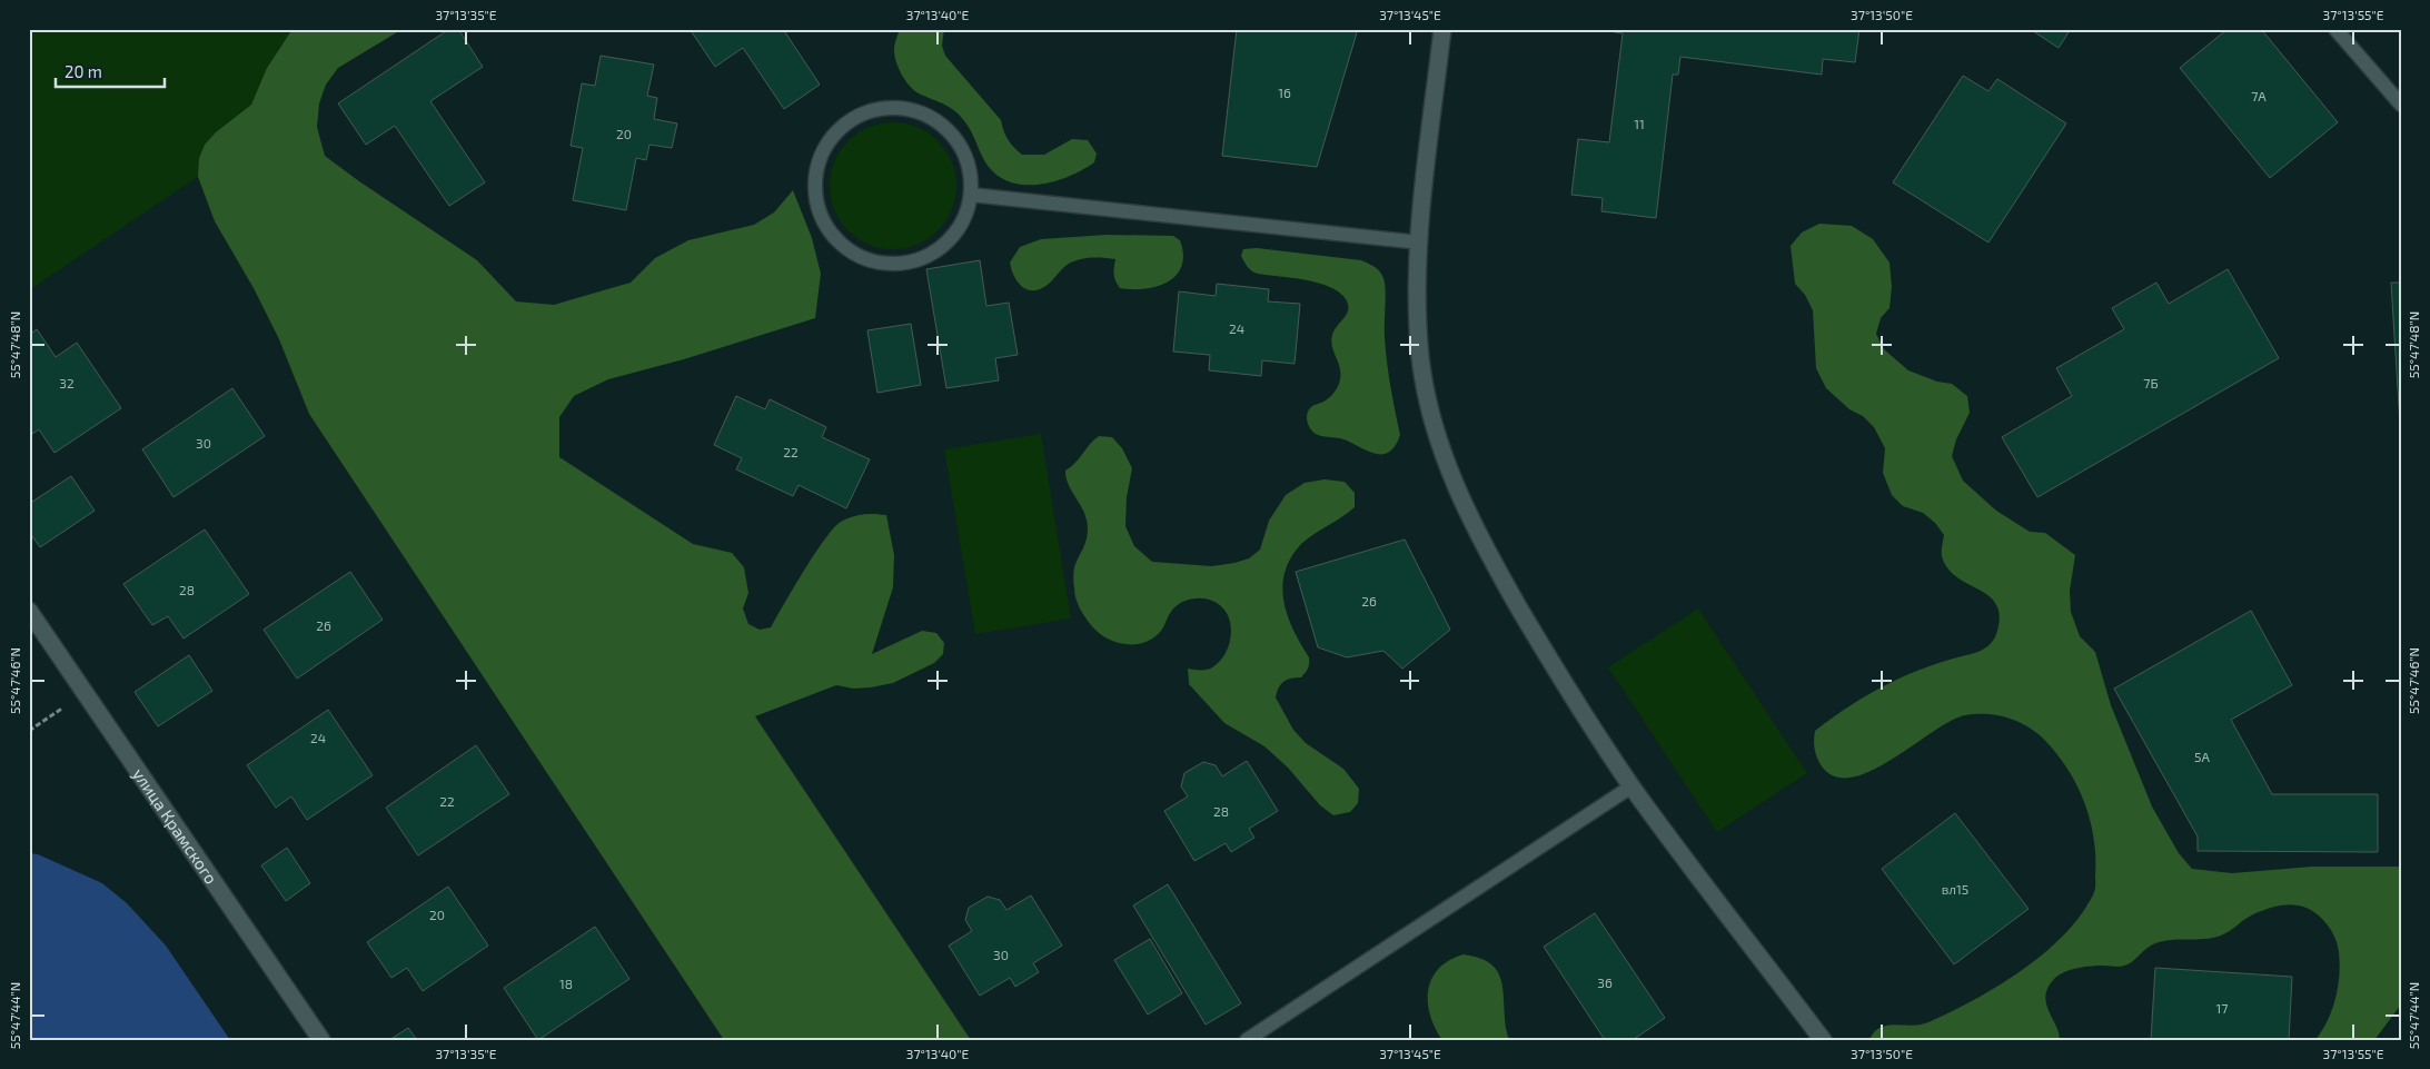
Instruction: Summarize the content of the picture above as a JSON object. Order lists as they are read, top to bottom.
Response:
{
  "streets": {
    "street": ["улица Крамского"]
  },
  "house_numbers": [
    "16",
    "7А",
    "11",
    "20",
    "24",
    "32",
    "7Б",
    "30",
    "22",
    "28",
    "26",
    "26",
    "24",
    "5А",
    "22",
    "28",
    "вл15",
    "20",
    "30",
    "36",
    "18",
    "17"
  ],
  "scale_bar": "20 m",
  "coordinates": [
    "37°13'35\"E",
    "37°13'40\"E",
    "37°13'45\"E",
    "37°13'50\"E",
    "37°13'55\"E",
    "55°47'48\"N",
    "55°47'46\"N",
    "55°47'44\"N"
  ]
}
